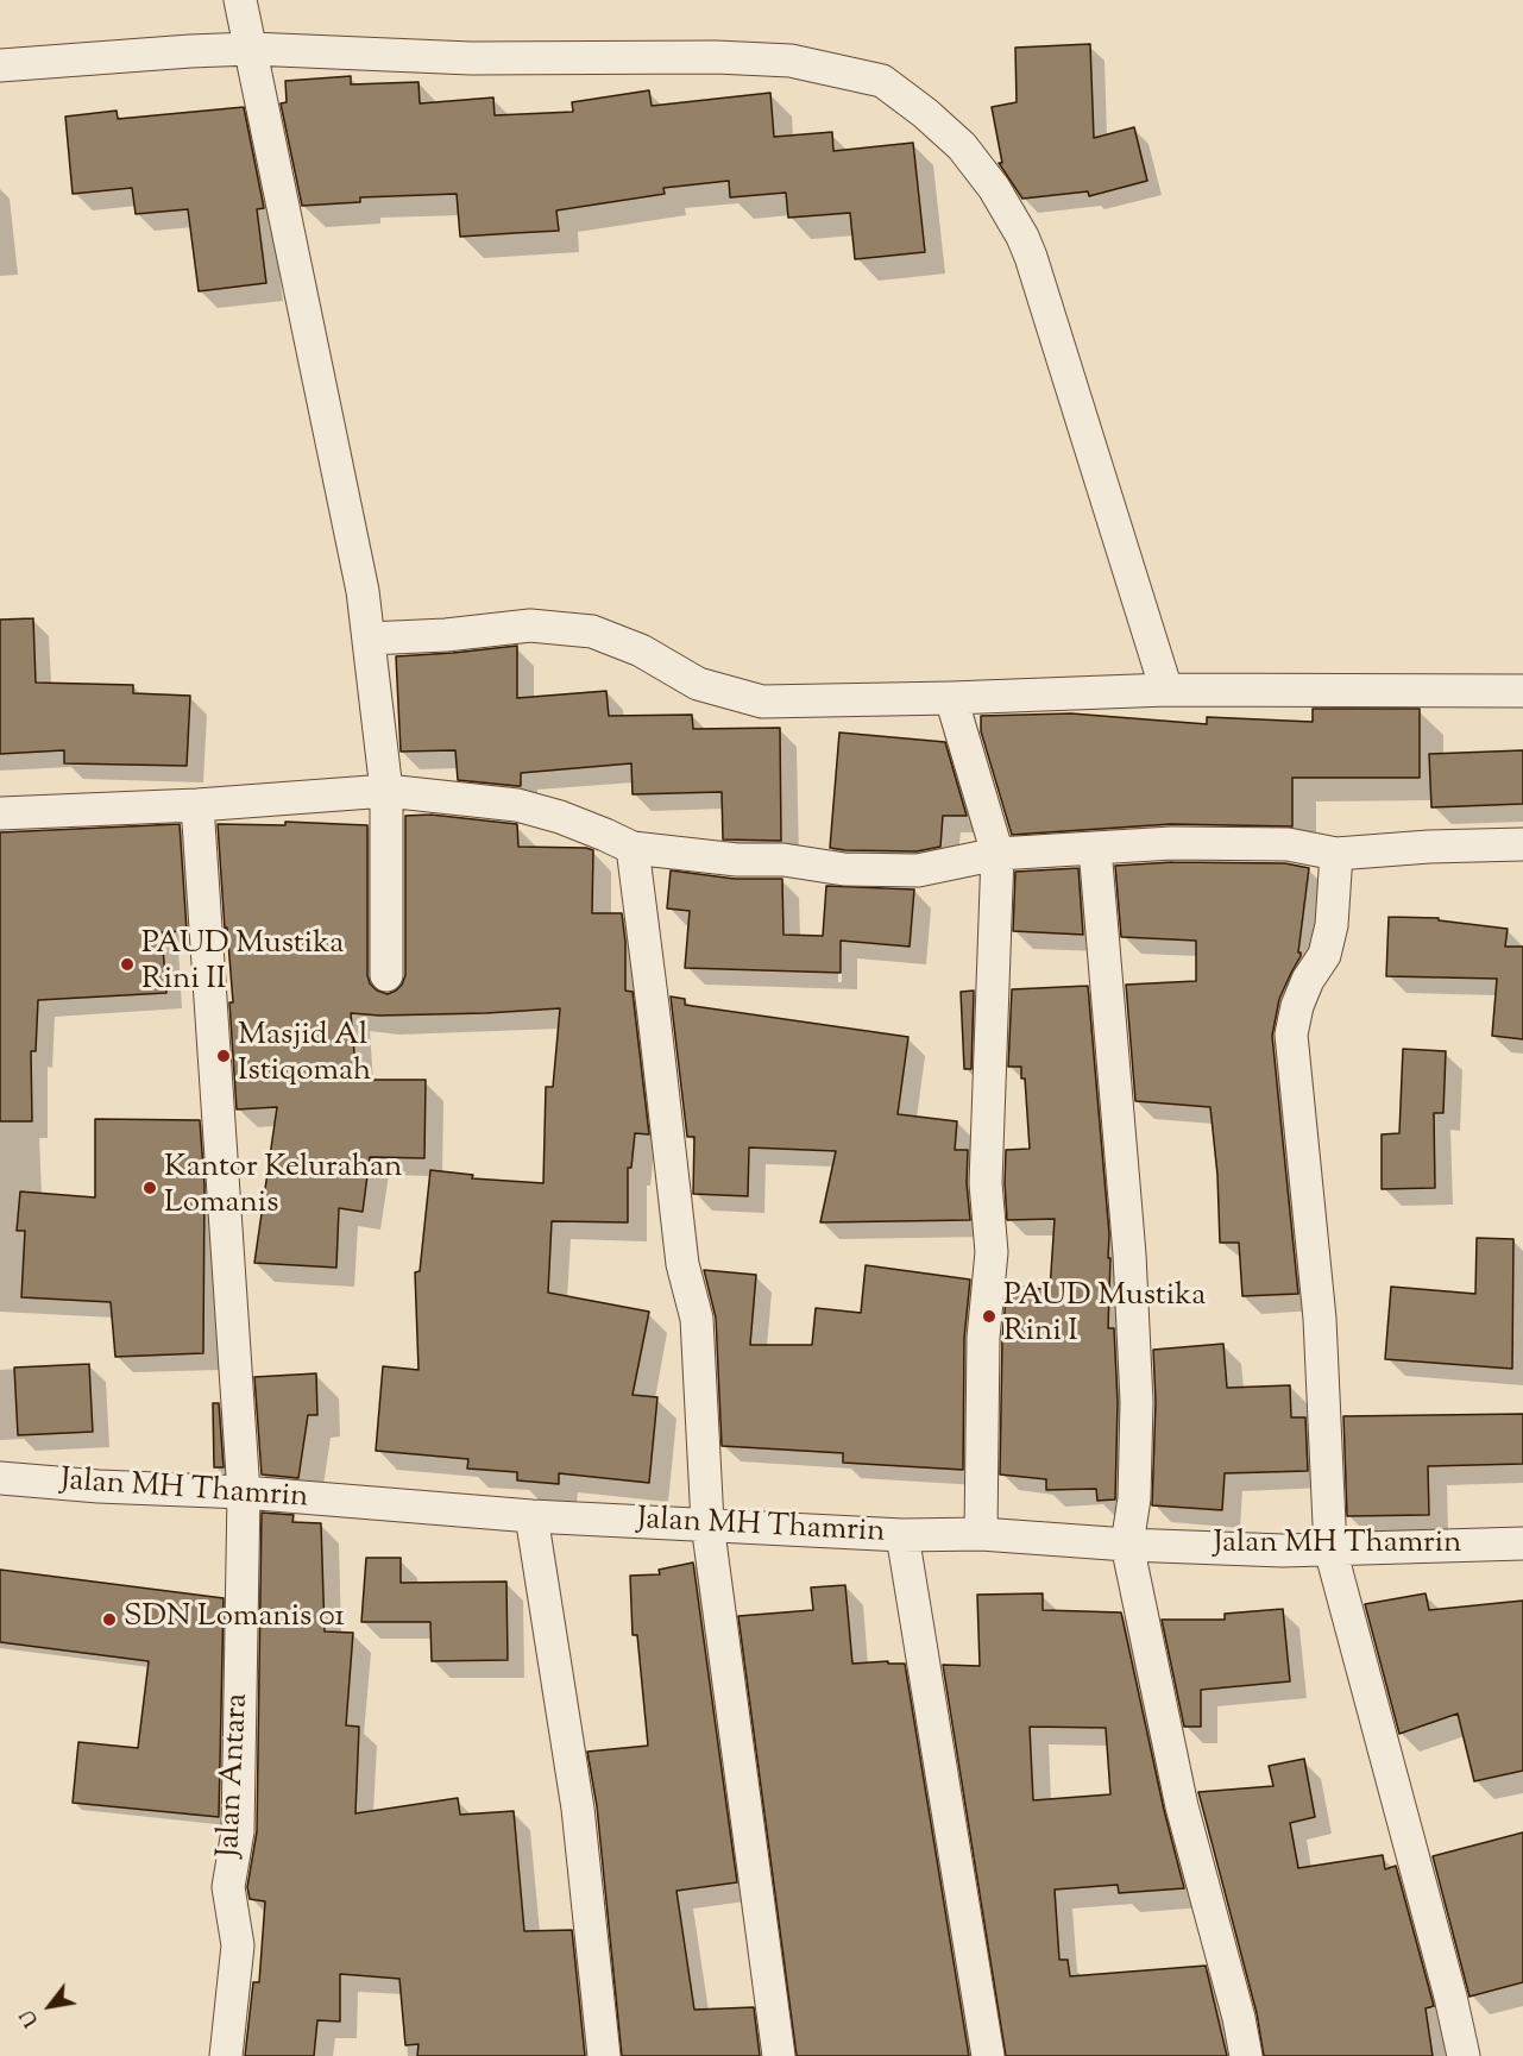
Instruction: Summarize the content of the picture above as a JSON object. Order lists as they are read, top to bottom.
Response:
{
  "streets": {
    "street": ["Jalan MH Thamrin", "Jalan Antara"]
  },
  "crossings": [
    ["Jalan MH Thamrin", "Jalan Antara"]
  ],
  "places": [
    "PAUD Mustika Rini II",
    "Masjid Al Istiqomah",
    "Kantor Kelurahan Lomanis",
    "PAUD Mustika Rini I",
    "SDN Lomanis 01"
  ],
  "north": "bottom left"
}
